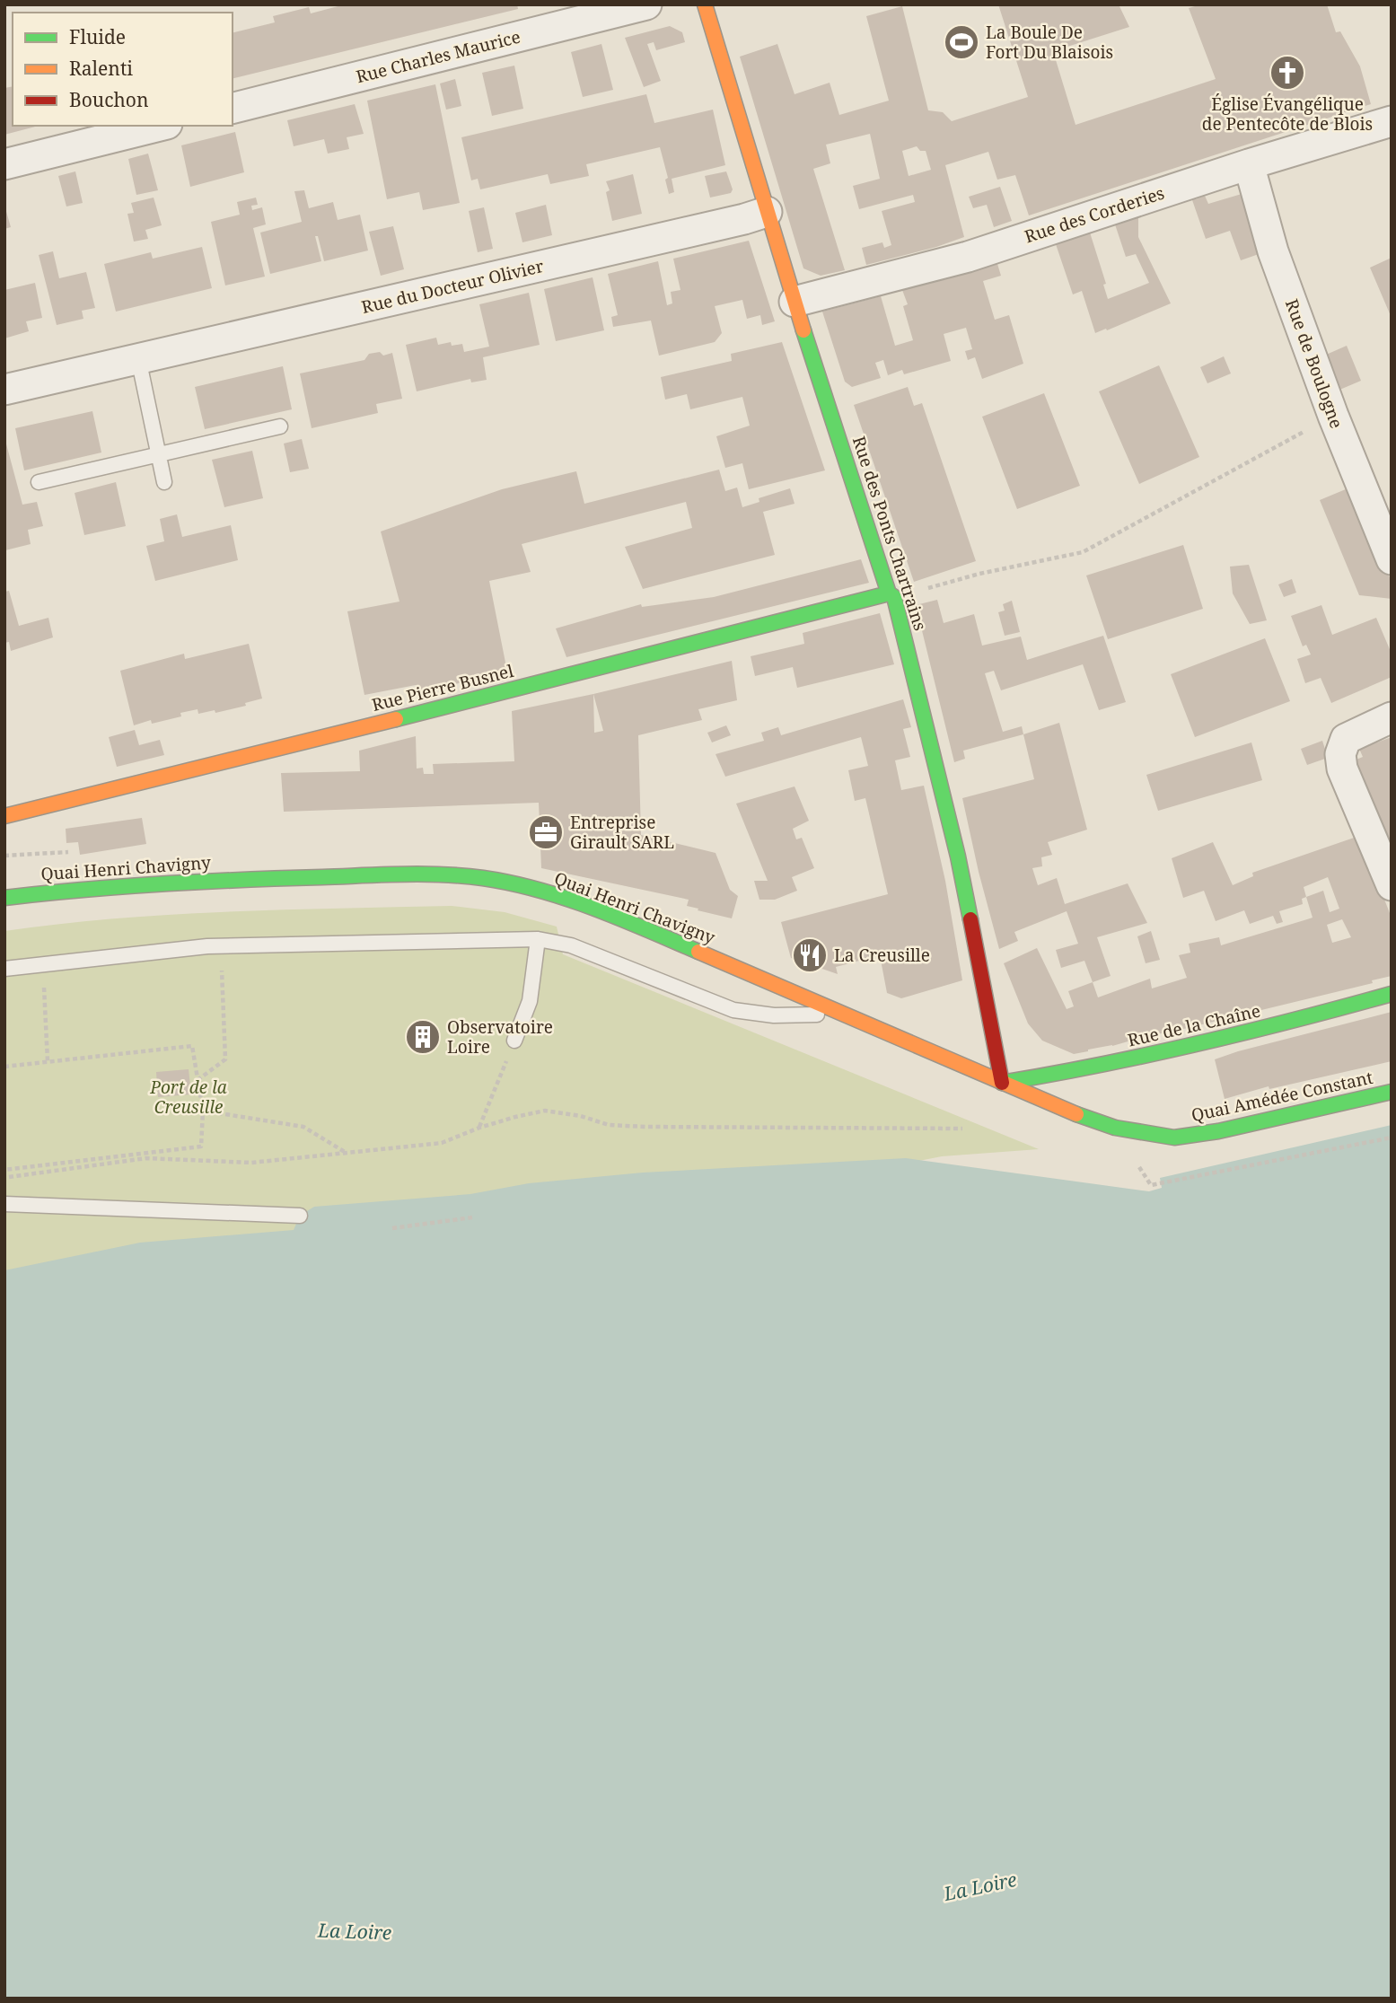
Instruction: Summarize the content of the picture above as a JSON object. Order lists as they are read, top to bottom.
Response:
{
  "streets": {
    "street": [
      "Rue Charles Maurice",
      "Rue des Corderies",
      "Rue du Docteur Olivier",
      "Rue de Boulogne",
      "Rue des Ponts Chartrains",
      "Rue Pierre Busnel",
      "Quai Henri Chavigny",
      "Rue de la Chaîne",
      "Quai Amédée Constant"
    ]
  },
  "crossings": [
    ["Rue des Corderies", "Rue de Boulogne"],
    ["Rue des Corderies", "Rue des Ponts Chartrains"],
    ["Rue du Docteur Olivier", "Rue des Ponts Chartrains"],
    ["Rue des Ponts Chartrains", "Rue Pierre Busnel"],
    ["Rue des Ponts Chartrains", "Quai Henri Chavigny"],
    ["Rue des Ponts Chartrains", "Rue de la Chaîne"],
    ["Rue des Ponts Chartrains", "Quai Amédée Constant"],
    ["Quai Henri Chavigny", "Rue de la Chaîne"],
    ["Quai Henri Chavigny", "Quai Amédée Constant"],
    ["Rue de la Chaîne", "Quai Amédée Constant"]
  ],
  "water": ["La Loire"],
  "parks": ["Port de la Creusille"],
  "places": {
    "sports": ["La Boule De Fort Du Blaisois"],
    "church": ["Église Évangélique de Pentecôte de Blois"],
    "office": ["Entreprise Girault SARL"],
    "restaurant": ["La Creusille"],
    "building": ["Observatoire Loire"]
  },
  "legend": ["Fluide", "Ralenti", "Bouchon"]
}
